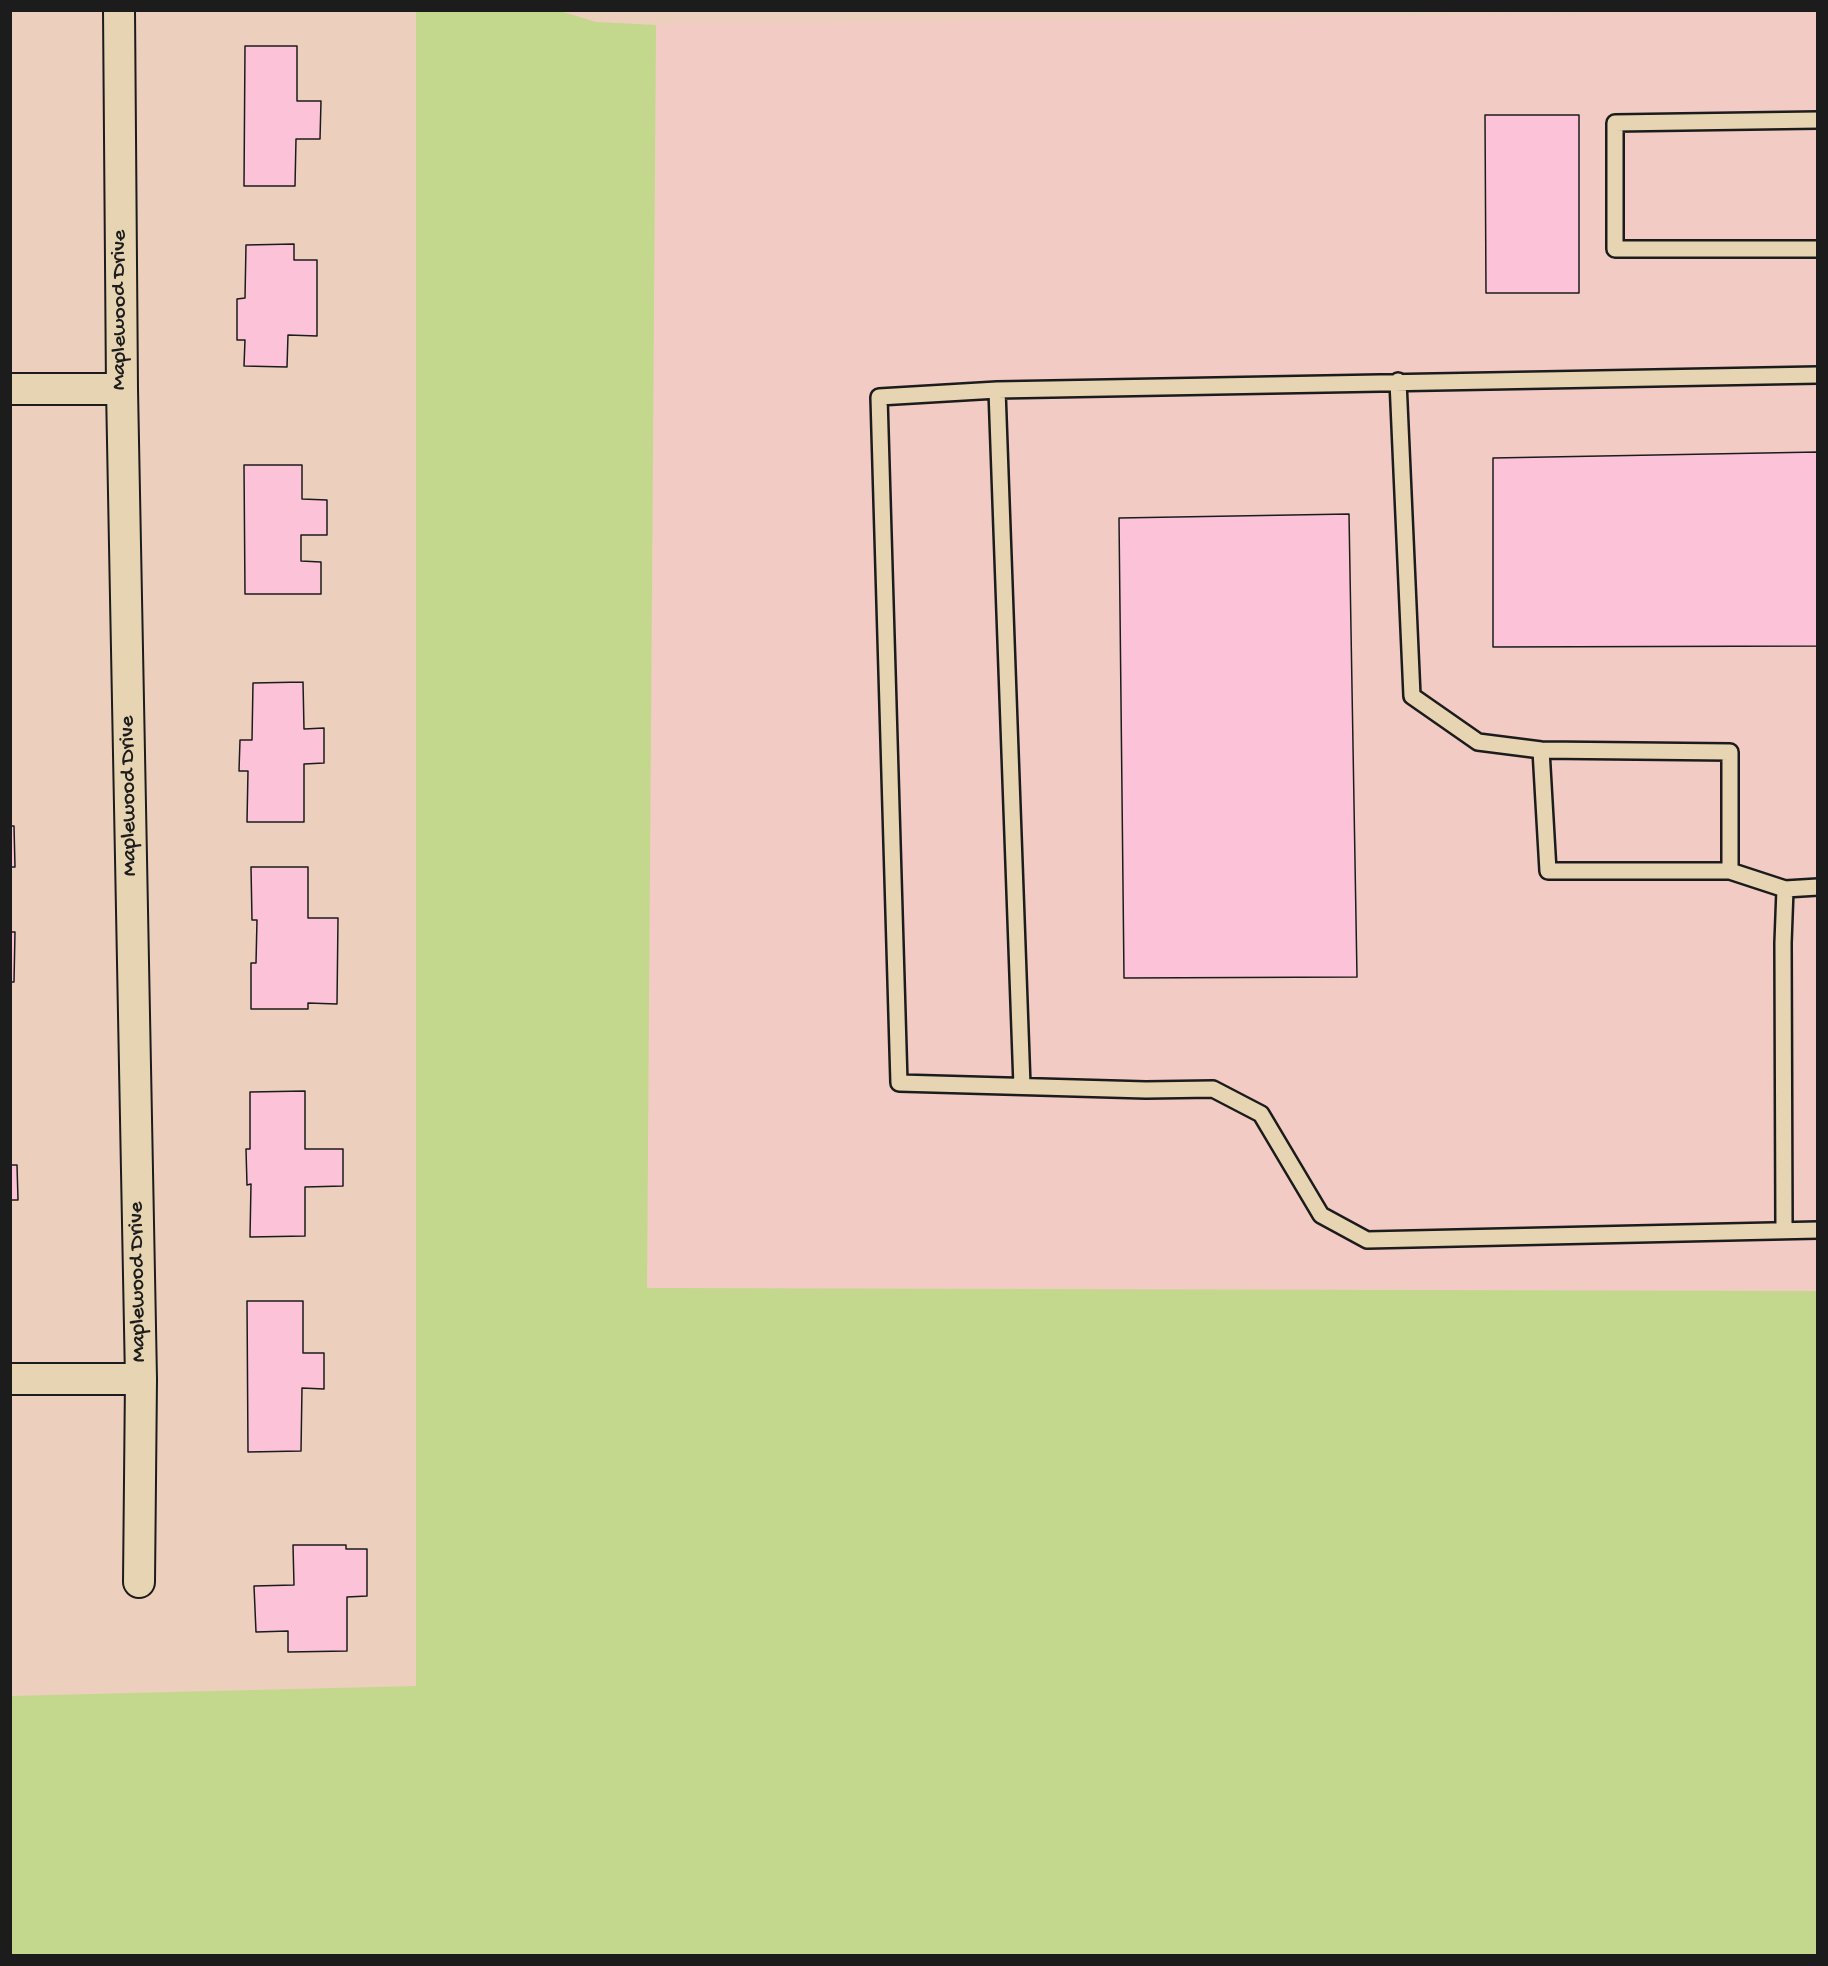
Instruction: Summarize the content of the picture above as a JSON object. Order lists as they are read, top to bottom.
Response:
{
  "streets": {
    "street": ["Maplewood Drive"]
  }
}
